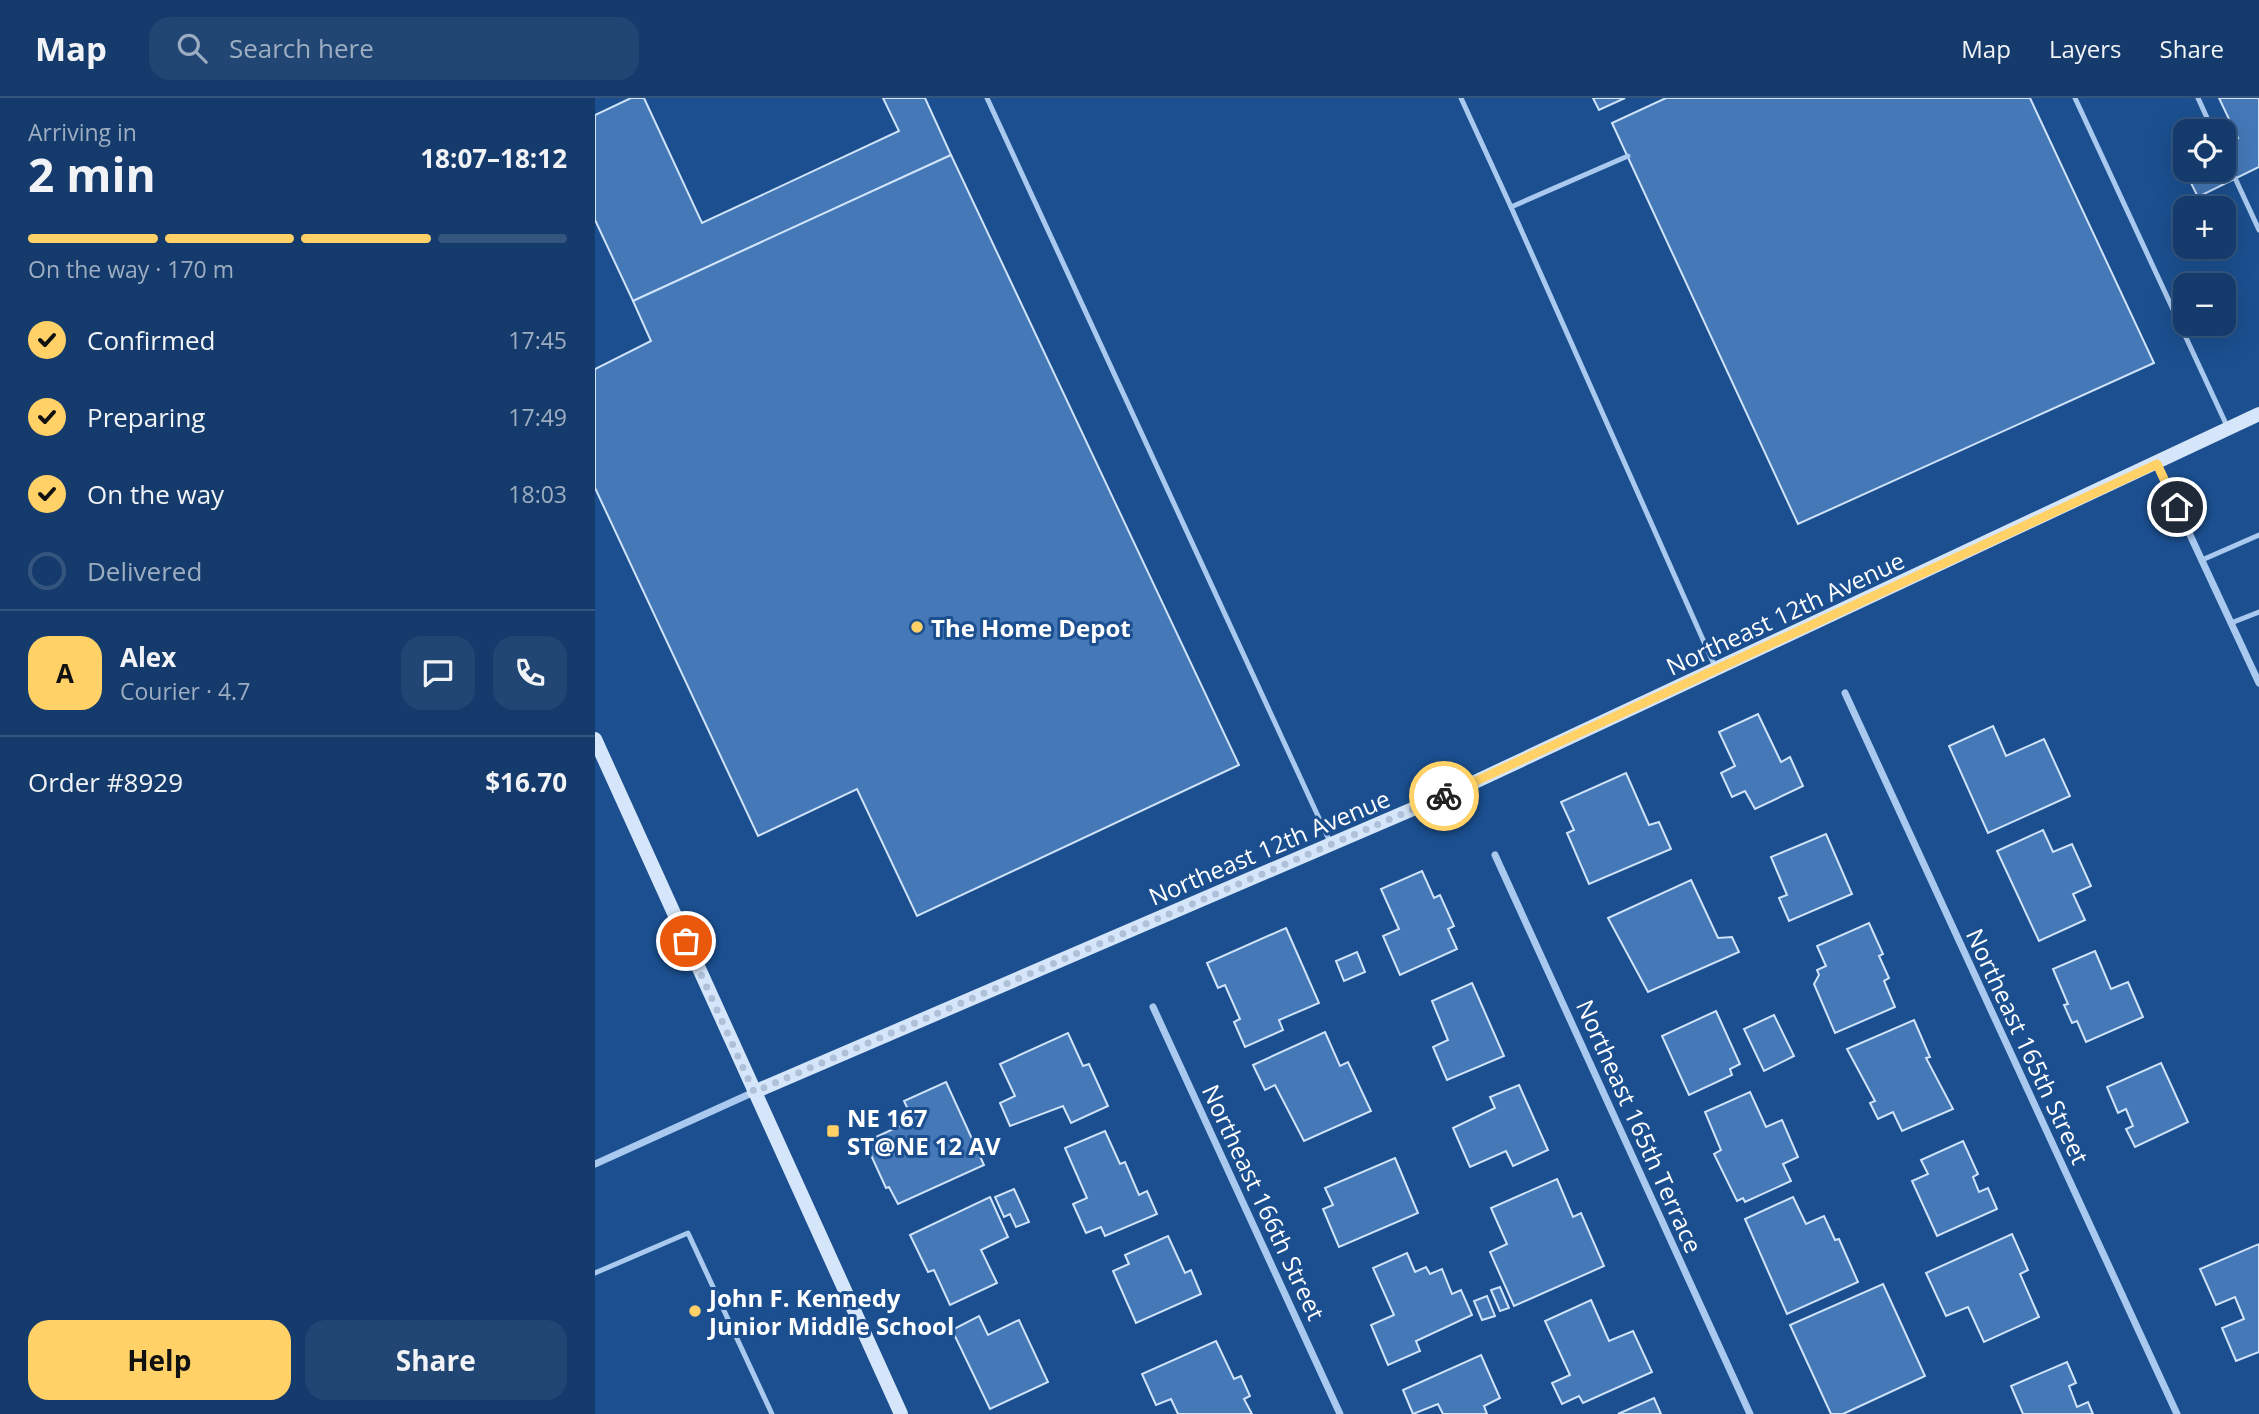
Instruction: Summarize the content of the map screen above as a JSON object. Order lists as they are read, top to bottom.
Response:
{
  "streets": {
    "street": [
      "Northeast 12th Avenue",
      "Northeast 165th Street",
      "Northeast 165th Terrace",
      "Northeast 166th Street"
    ]
  },
  "places": {
    "other": ["The Home Depot", "John F. Kennedy Junior Middle School"],
    "transit": ["NE 167 ST@NE 12 AV"]
  },
  "page": {
    "header": "Map",
    "search": "Search here",
    "nav": ["Map", "Layers", "Share"],
    "heading": ["2 min", "Arriving in", "18:07–18:12"],
    "panel": [
      "Alex",
      "Courier · 4.7",
      "Order #8929",
      "$16.70"
    ],
    "map_buttons": ["+", "−"],
    "bar": "On the way · 170 m",
    "list": [
      ["Confirmed", "17:45"],
      ["Preparing", "17:49"],
      ["On the way", "18:03"],
      "Delivered"
    ],
    "round": "A",
    "buttons": ["Help", "Share"]
  }
}
